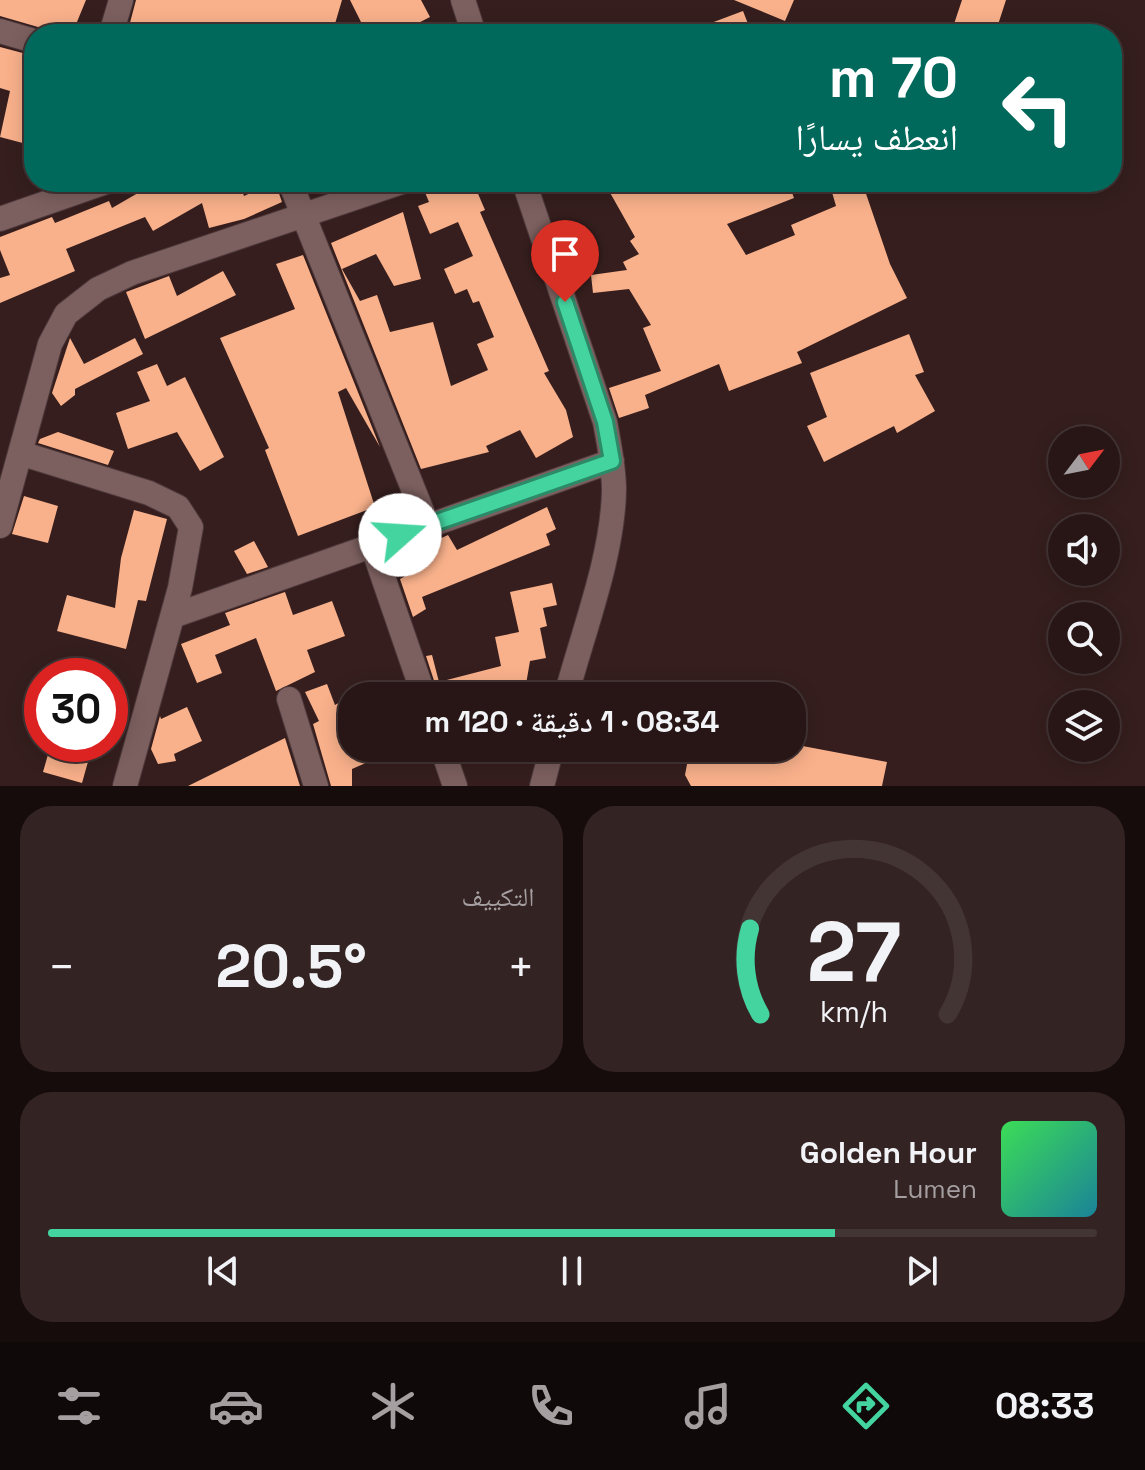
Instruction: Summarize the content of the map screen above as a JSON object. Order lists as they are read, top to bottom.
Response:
{
  "north": "top right",
  "page": {
    "turn": ["70 m", "انعطف يسارًا"],
    "limit": "30",
    "trip": "08:34 · 1 دقيقة · 120 m",
    "tile": "التكييف",
    "heat": ["−", "20.5°", "+"],
    "song": ["Golden Hour", "Lumen"],
    "tabs": "08:33",
    "gauge": ["27", "km/h"]
  }
}
